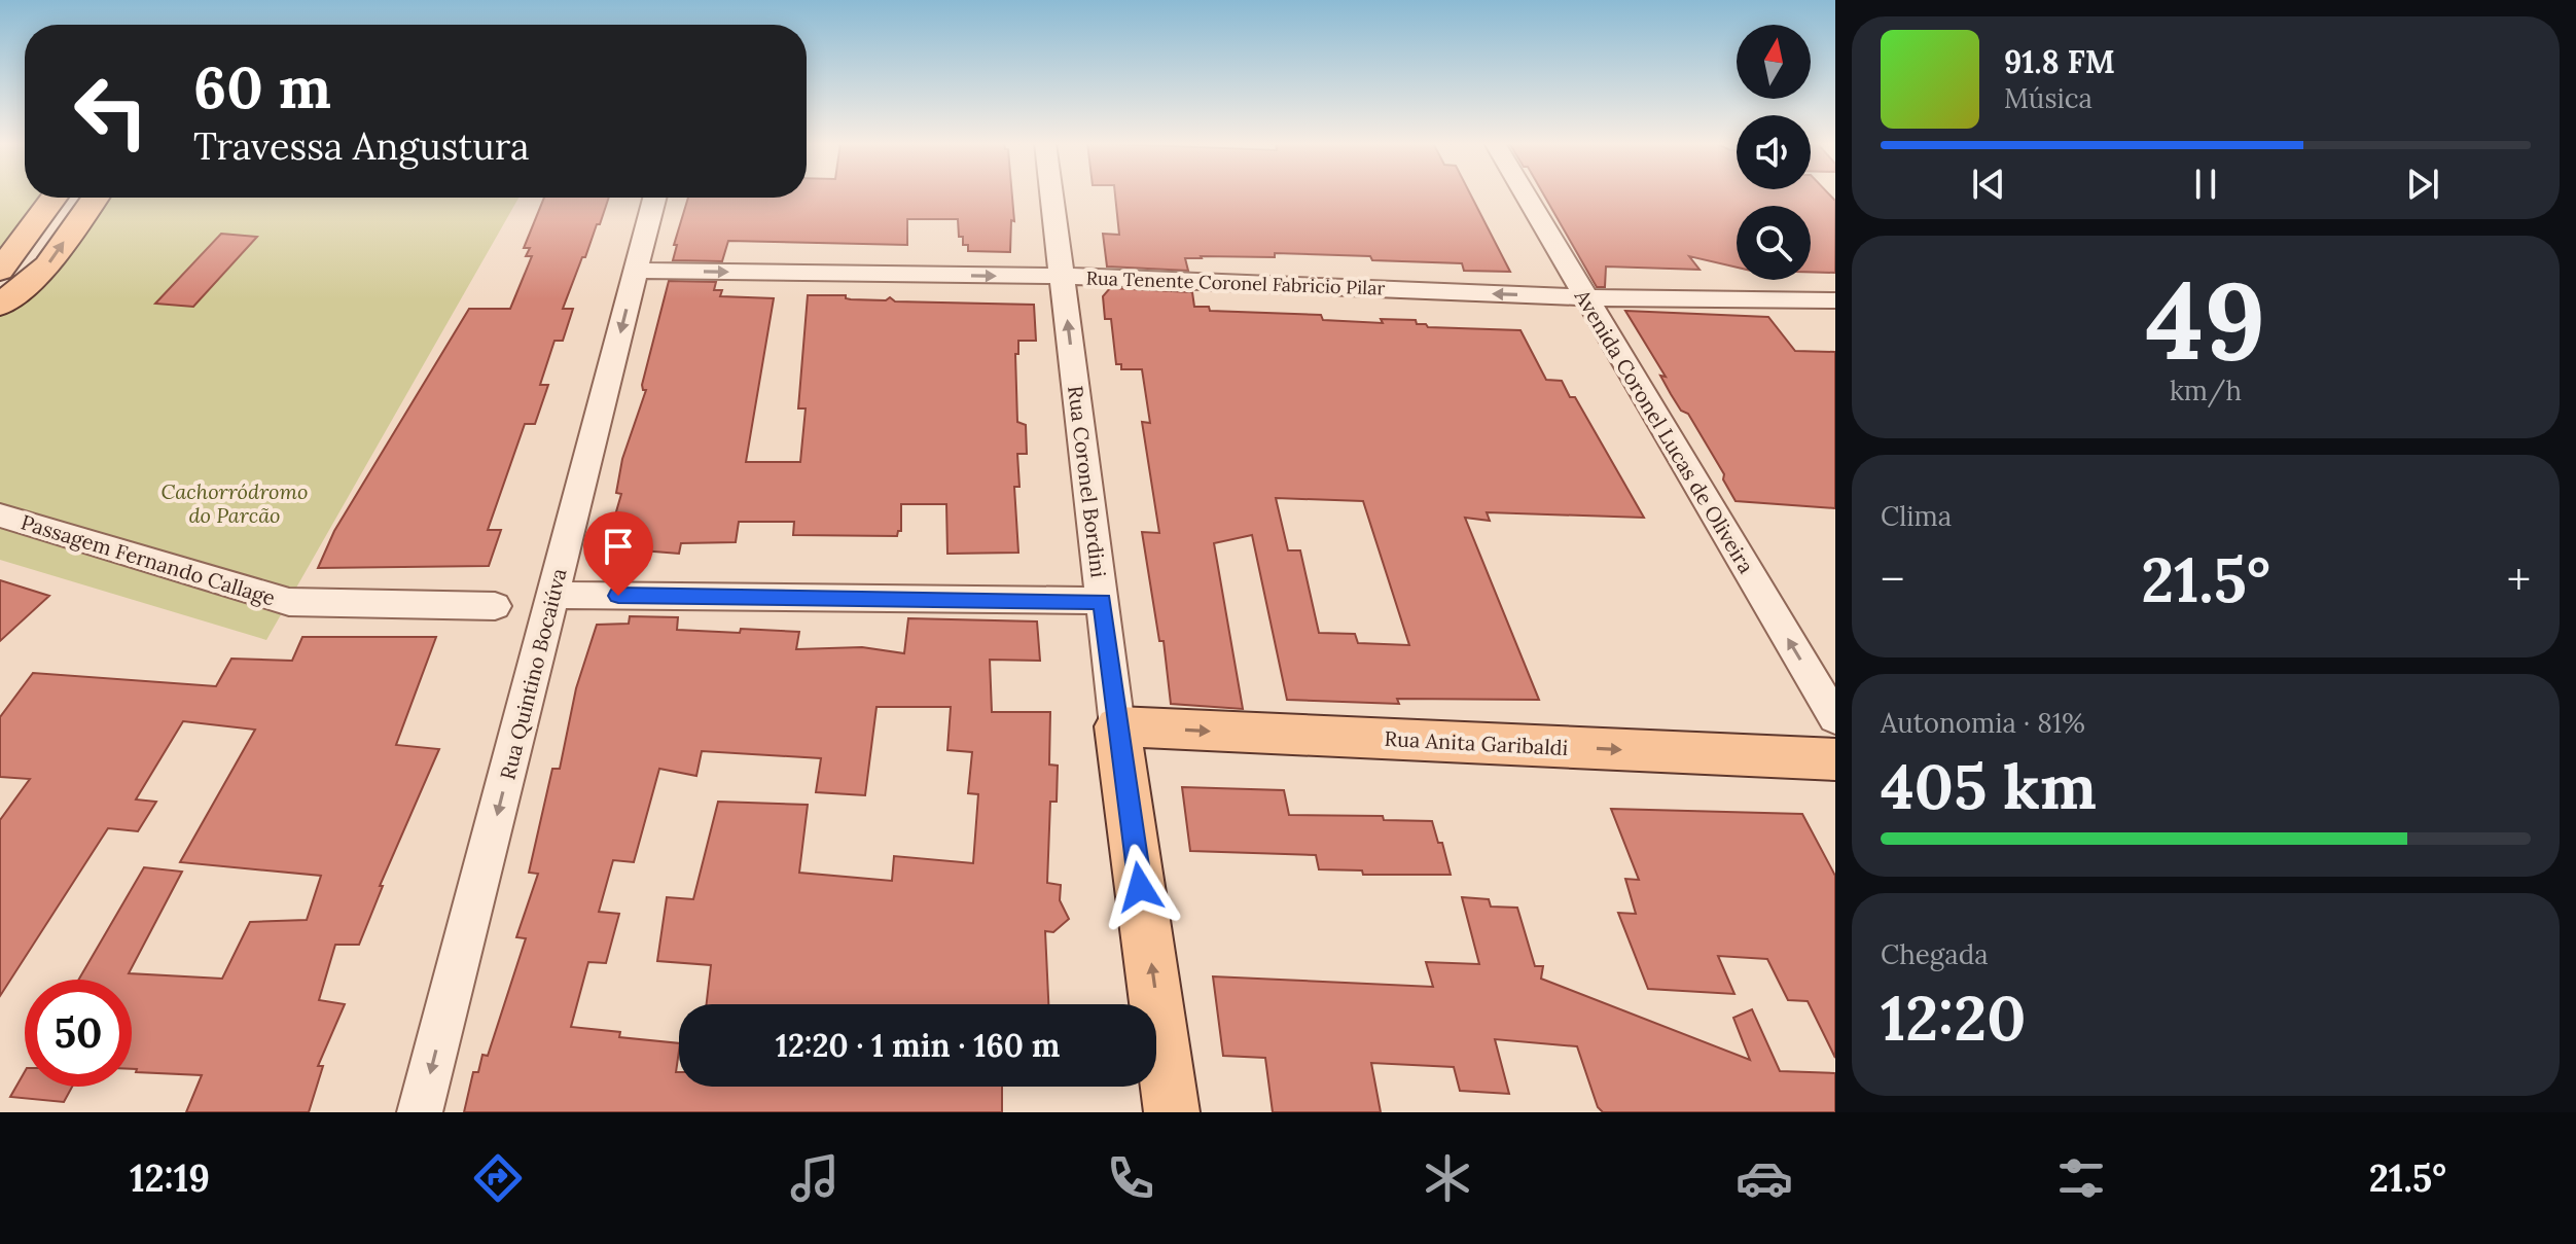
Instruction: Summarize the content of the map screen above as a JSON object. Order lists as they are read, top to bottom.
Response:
{
  "streets": {
    "main road": ["Rua Coronel Bordini", "Rua Anita Garibaldi"],
    "street": [
      "Rua Tenente Coronel Fabricio Pilar",
      "Avenida Coronel Lucas de Oliveira",
      "Passagem Fernando Callage",
      "Rua Quintino Bocaiúva"
    ]
  },
  "crossings": [
    ["Rua Tenente Coronel Fabricio Pilar", "Avenida Coronel Lucas de Oliveira"],
    ["Rua Tenente Coronel Fabricio Pilar", "Rua Coronel Bordini"],
    ["Rua Tenente Coronel Fabricio Pilar", "Rua Quintino Bocaiúva"],
    ["Rua Coronel Bordini", "Rua Anita Garibaldi"]
  ],
  "one_way": [
    "Avenida Coronel Lucas de Oliveira",
    "Rua Coronel Bordini",
    "Rua Quintino Bocaiúva",
    "Rua Anita Garibaldi"
  ],
  "parks": ["Cachorródromo do Parcão"],
  "north": "top",
  "page": {
    "turn": ["60 m", "Travessa Angustura"],
    "song": ["91.8 FM", "Música"],
    "tile": [
      ["49", "km/h"],
      "Clima",
      ["Autonomia · 81%", "405 km"],
      ["Chegada", "12:20"]
    ],
    "heat": ["−", "21.5°", "+"],
    "limit": "50",
    "trip": "12:20 · 1 min · 160 m",
    "tabs": ["12:19", "21.5°"]
  }
}
